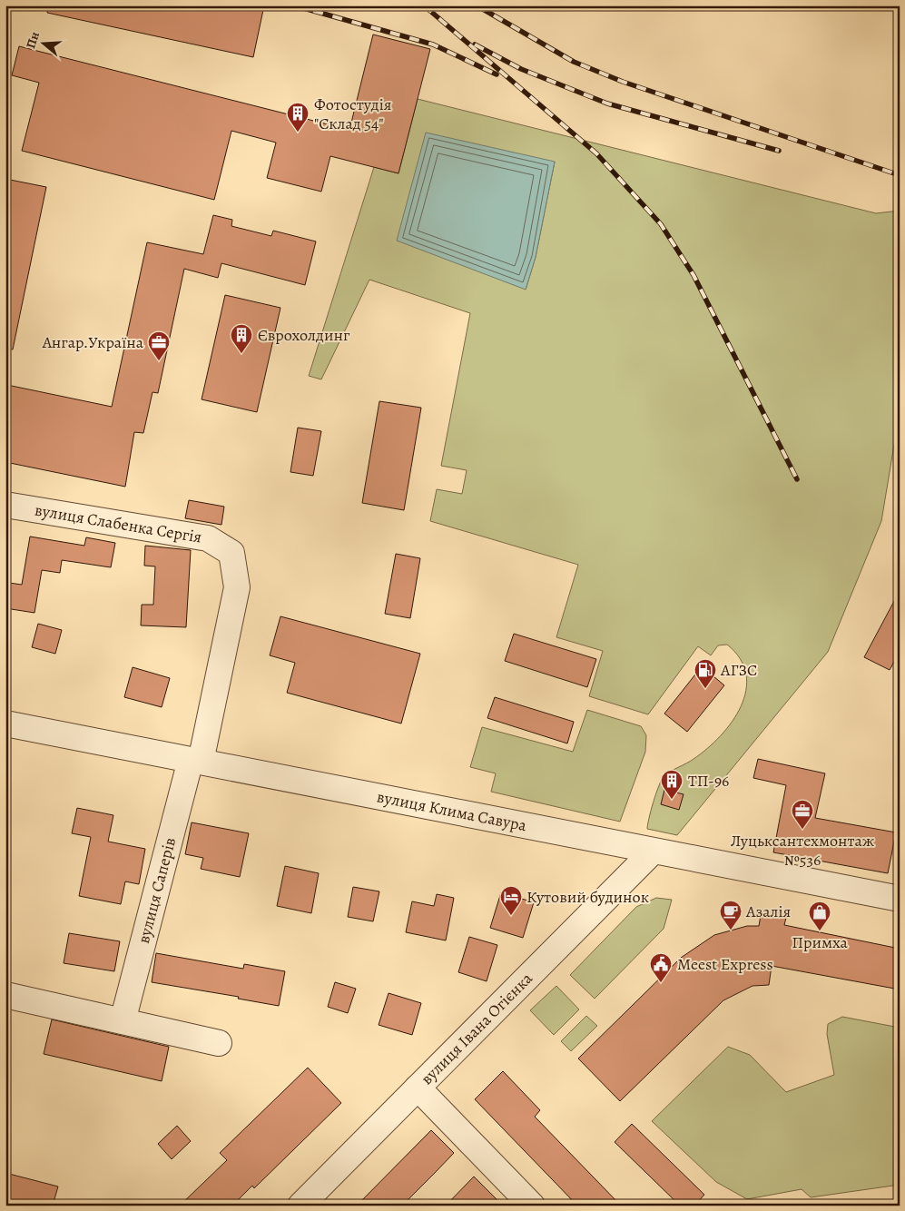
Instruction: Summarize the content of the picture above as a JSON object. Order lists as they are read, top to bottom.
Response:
{
  "streets": {
    "street": [
      "вулиця Слабенка Сергія",
      "вулиця Клима Савура",
      "вулиця Саперів",
      "вулиця Івана Огієнка"
    ]
  },
  "crossings": [
    ["вулиця Слабенка Сергія", "вулиця Клима Савура"],
    ["вулиця Слабенка Сергія", "вулиця Саперів"],
    ["вулиця Клима Савура", "вулиця Саперів"],
    ["вулиця Клима Савура", "вулиця Івана Огієнка"]
  ],
  "places": {
    "building": ["Фотостудія \"Склад 54\"", "Єврохолдинг", "ТП-96"],
    "office": ["Ангар.Україна", "Луцьксантехмонтаж №536"],
    "fuel station": ["АГЗС"],
    "hotel": ["Кутовий будинок"],
    "cafe": ["Азалія"],
    "shop": ["Примха"],
    "public building": ["Meest Express"]
  },
  "north": "left"
}
